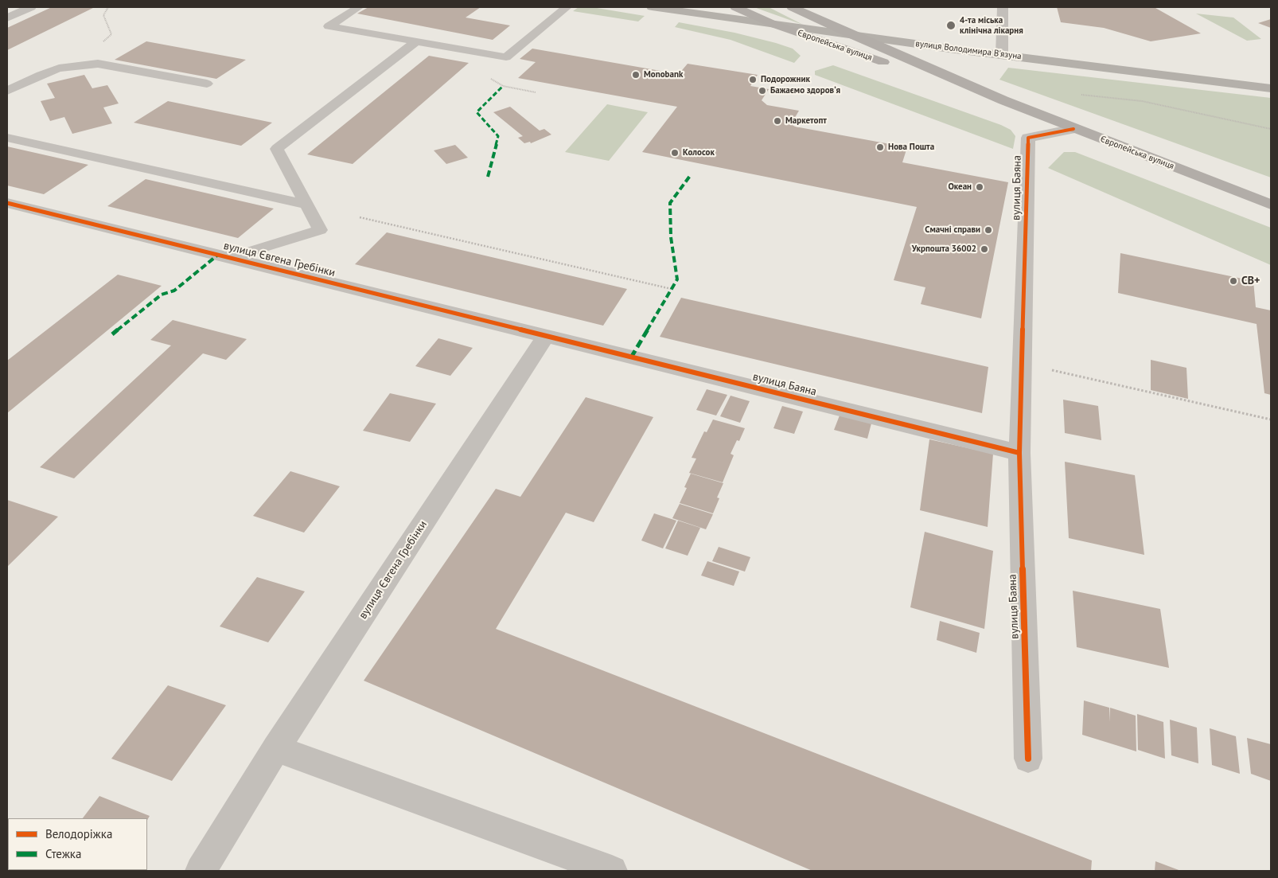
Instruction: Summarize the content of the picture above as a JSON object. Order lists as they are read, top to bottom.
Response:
{
  "streets": {
    "main road": ["Європейська вулиця", "вулиця Володимира В'язуна"],
    "street": ["вулиця Баяна", "вулиця Євгена Гребінки"]
  },
  "crossings": [
    ["Європейська вулиця", "вулиця Володимира В'язуна"],
    ["Європейська вулиця", "вулиця Баяна"],
    ["вулиця Баяна", "вулиця Євгена Гребінки"]
  ],
  "places": [
    "4-та міська клінічна лікарня",
    "Monobank",
    "Подорожник",
    "Бажаємо здоровʼя",
    "Маркетопт",
    "Нова Пошта",
    "Колосок",
    "Океан",
    "Смачні справи",
    "Укрпошта 36002",
    "СВ+"
  ],
  "legend": ["Велодоріжка", "Стежка"]
}
